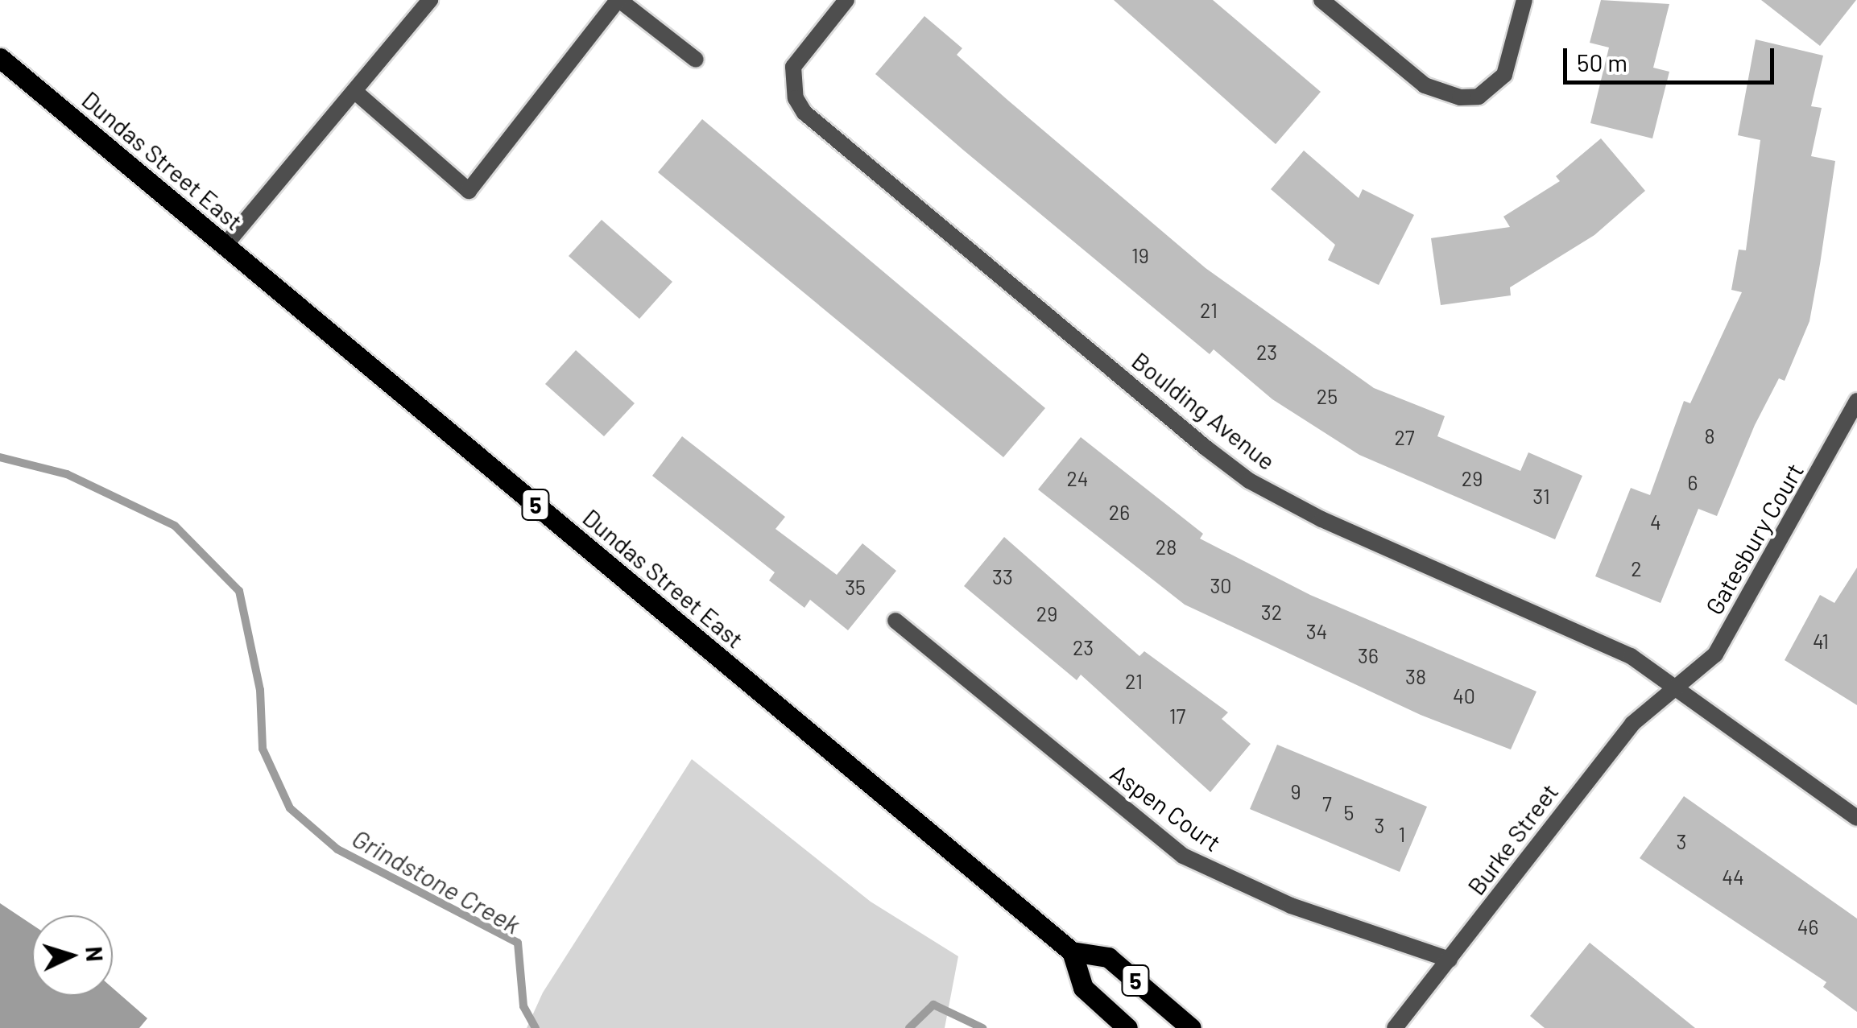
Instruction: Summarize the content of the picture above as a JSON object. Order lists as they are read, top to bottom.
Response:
{
  "streets": {
    "main road": ["Dundas Street East", "5"],
    "street": [
      "Boulding Avenue",
      "Gatesbury Court",
      "Aspen Court",
      "Burke Street"
    ]
  },
  "crossings": [
    ["Dundas Street East", "5"],
    ["Boulding Avenue", "Gatesbury Court"],
    ["Boulding Avenue", "Burke Street"],
    ["Gatesbury Court", "Burke Street"],
    ["Aspen Court", "Burke Street"]
  ],
  "water": ["Grindstone Creek"],
  "house_numbers": [
    "19",
    "21",
    "23",
    "25",
    "8",
    "27",
    "24",
    "29",
    "6",
    "31",
    "26",
    "4",
    "28",
    "2",
    "33",
    "30",
    "35",
    "32",
    "29",
    "34",
    "41",
    "23",
    "36",
    "38",
    "21",
    "40",
    "17",
    "9",
    "7",
    "5",
    "3",
    "1",
    "3",
    "44",
    "46"
  ],
  "scale_bar": "50 m",
  "north": "right"
}
